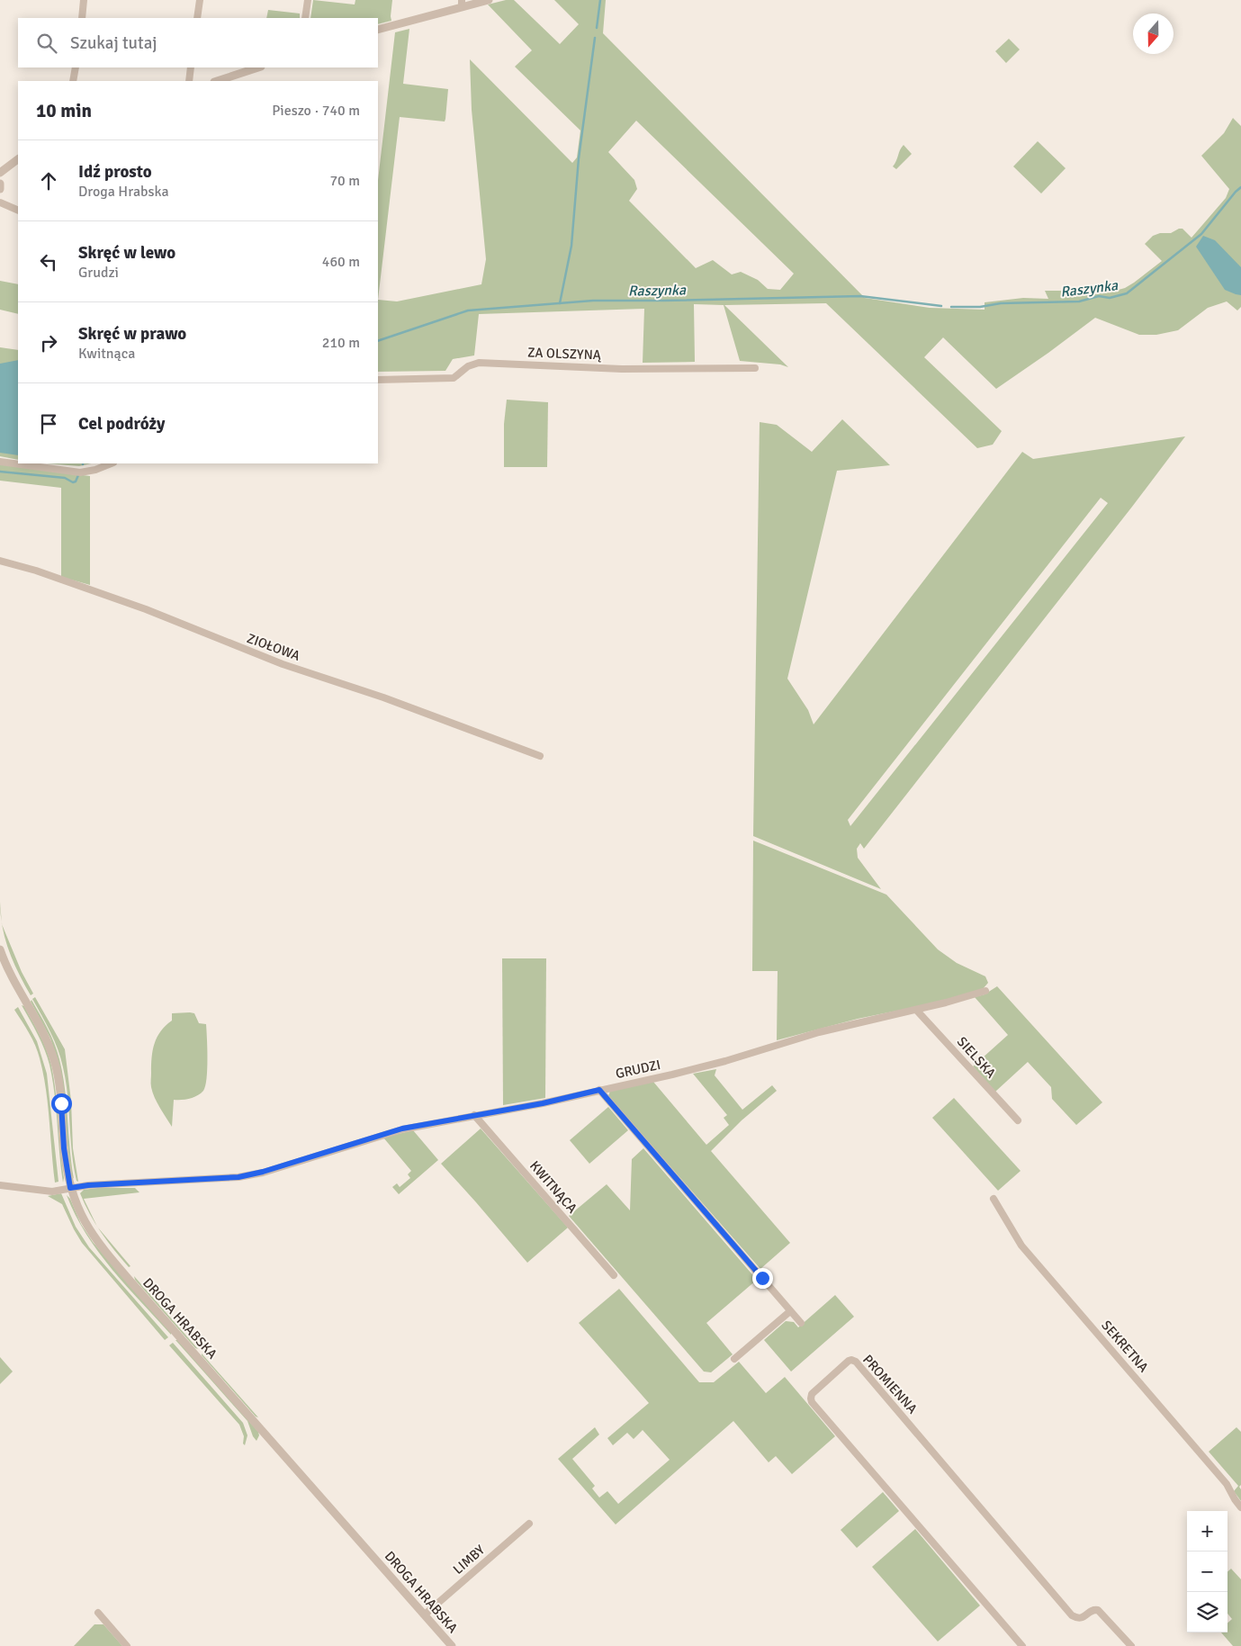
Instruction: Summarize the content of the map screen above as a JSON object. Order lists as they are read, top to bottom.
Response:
{
  "streets": {
    "street": [
      "ZA OLSZYNĄ",
      "ZIOŁOWA",
      "SIELSKA",
      "GRUDZI",
      "KWITNĄCA",
      "DROGA HRABSKA",
      "SEKRETNA",
      "PROMIENNA",
      "LIMBY"
    ]
  },
  "crossings": [
    ["SIELSKA", "GRUDZI"],
    ["GRUDZI", "KWITNĄCA"],
    ["GRUDZI", "DROGA HRABSKA"],
    ["DROGA HRABSKA", "LIMBY"]
  ],
  "water": ["Raszynka"],
  "north": "bottom",
  "page": {
    "search": "Szukaj tutaj",
    "heading": ["10 min", "Pieszo · 740 m"],
    "list": [
      ["Idź prosto", "Droga Hrabska", "70 m"],
      ["Skręć w lewo", "Grudzi", "460 m"],
      ["Skręć w prawo", "Kwitnąca", "210 m"],
      "Cel podróży"
    ],
    "map_buttons": ["+", "−"]
  }
}
